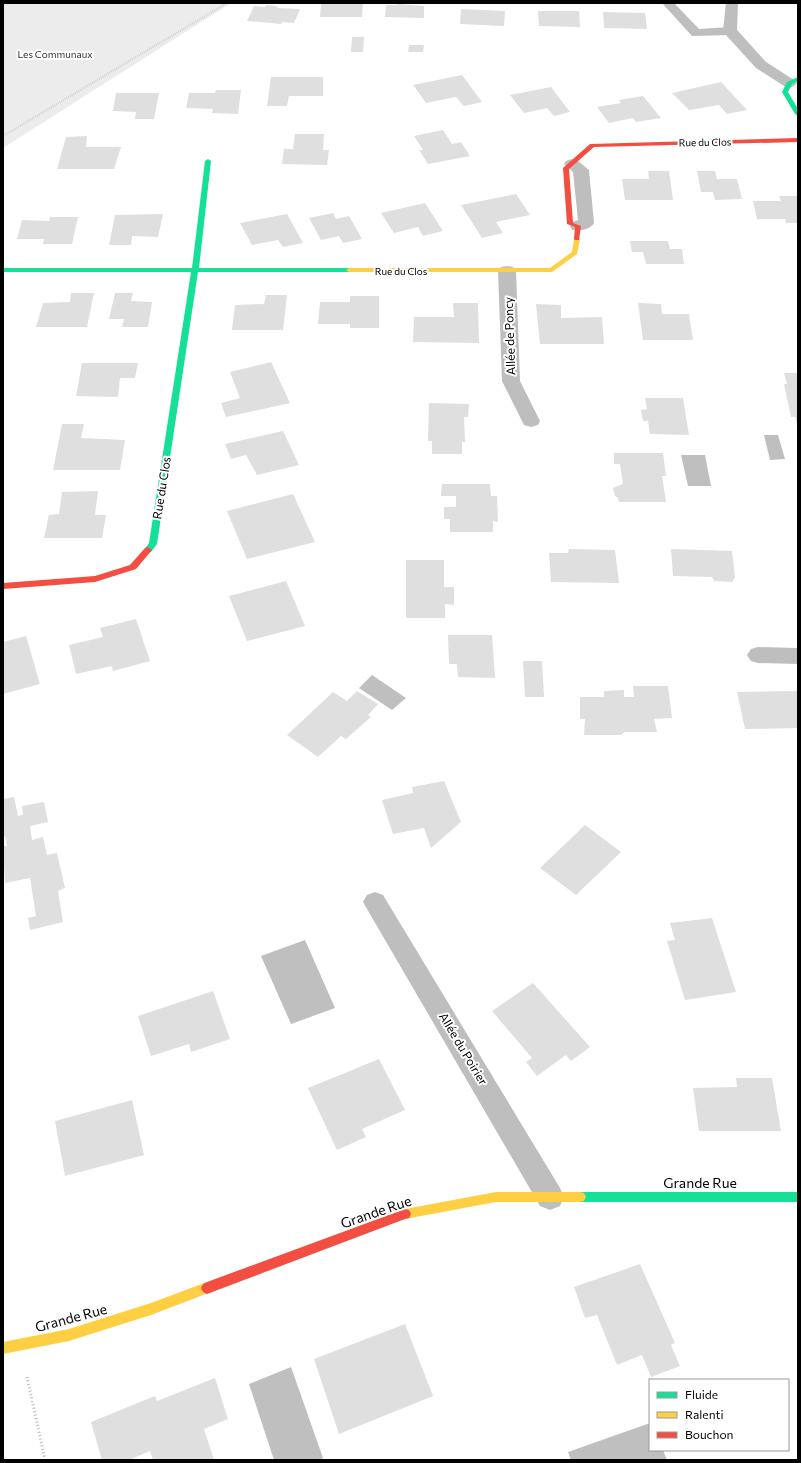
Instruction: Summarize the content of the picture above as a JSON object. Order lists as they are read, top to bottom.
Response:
{
  "streets": {
    "street": [
      "Rue du Clos",
      "Allée de Poncy",
      "Allée du Poirier",
      "Grande Rue"
    ]
  },
  "crossings": [
    ["Rue du Clos", "Allée de Poncy"],
    ["Allée du Poirier", "Grande Rue"]
  ],
  "parks": ["Les Communaux"],
  "legend": ["Fluide", "Ralenti", "Bouchon"]
}
